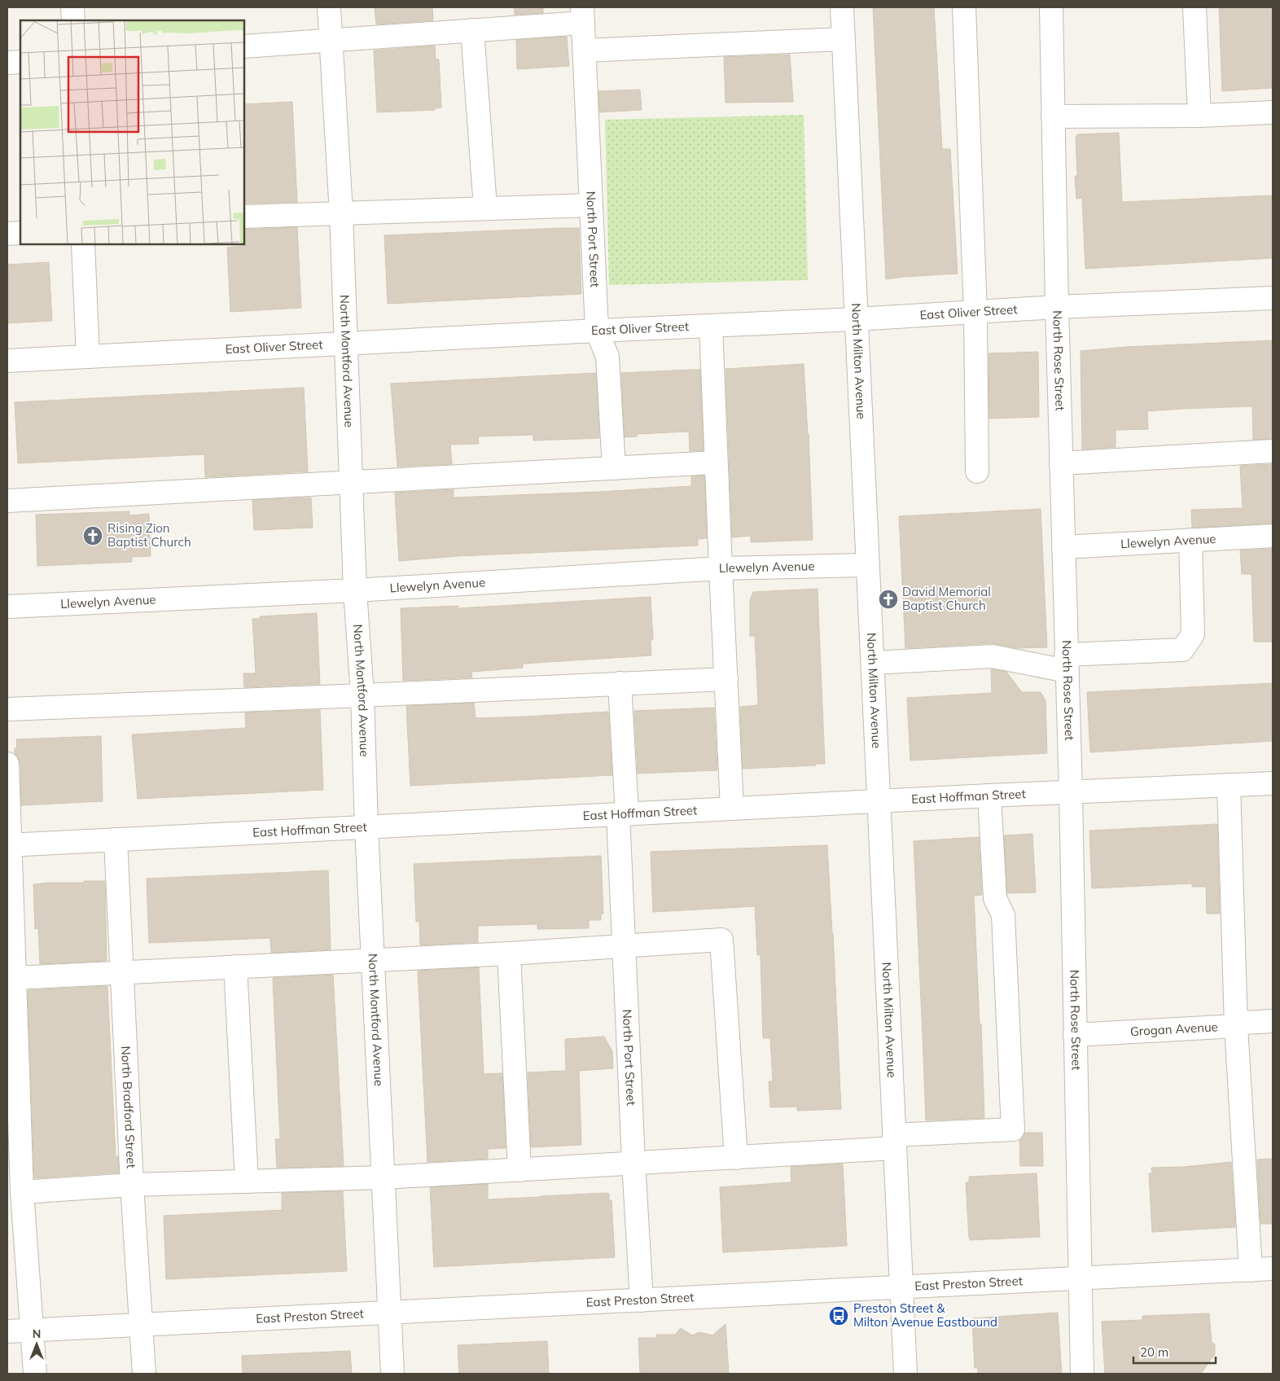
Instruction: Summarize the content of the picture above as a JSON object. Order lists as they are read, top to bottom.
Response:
{
  "streets": {
    "street": [
      "North Port Street",
      "East Oliver Street",
      "North Montford Avenue",
      "North Milton Avenue",
      "North Rose Street",
      "Llewelyn Avenue",
      "East Hoffman Street",
      "Grogan Avenue",
      "North Bradford Street",
      "East Preston Street"
    ]
  },
  "crossings": [
    ["North Port Street", "East Oliver Street"],
    ["North Port Street", "East Hoffman Street"],
    ["North Port Street", "East Preston Street"],
    ["East Oliver Street", "North Montford Avenue"],
    ["East Oliver Street", "North Milton Avenue"],
    ["East Oliver Street", "North Rose Street"],
    ["North Montford Avenue", "Llewelyn Avenue"],
    ["North Montford Avenue", "East Hoffman Street"],
    ["North Montford Avenue", "East Preston Street"],
    ["North Milton Avenue", "Llewelyn Avenue"],
    ["North Milton Avenue", "East Hoffman Street"],
    ["North Milton Avenue", "East Preston Street"],
    ["North Rose Street", "Llewelyn Avenue"],
    ["North Rose Street", "East Hoffman Street"],
    ["North Rose Street", "Grogan Avenue"],
    ["North Rose Street", "East Preston Street"],
    ["East Hoffman Street", "North Bradford Street"],
    ["North Bradford Street", "East Preston Street"]
  ],
  "places": {
    "church": ["Rising Zion Baptist Church", "David Memorial Baptist Church"],
    "bus stop": ["Preston Street & Milton Avenue Eastbound"]
  },
  "scale_bar": "20 m",
  "north": "top"
}
